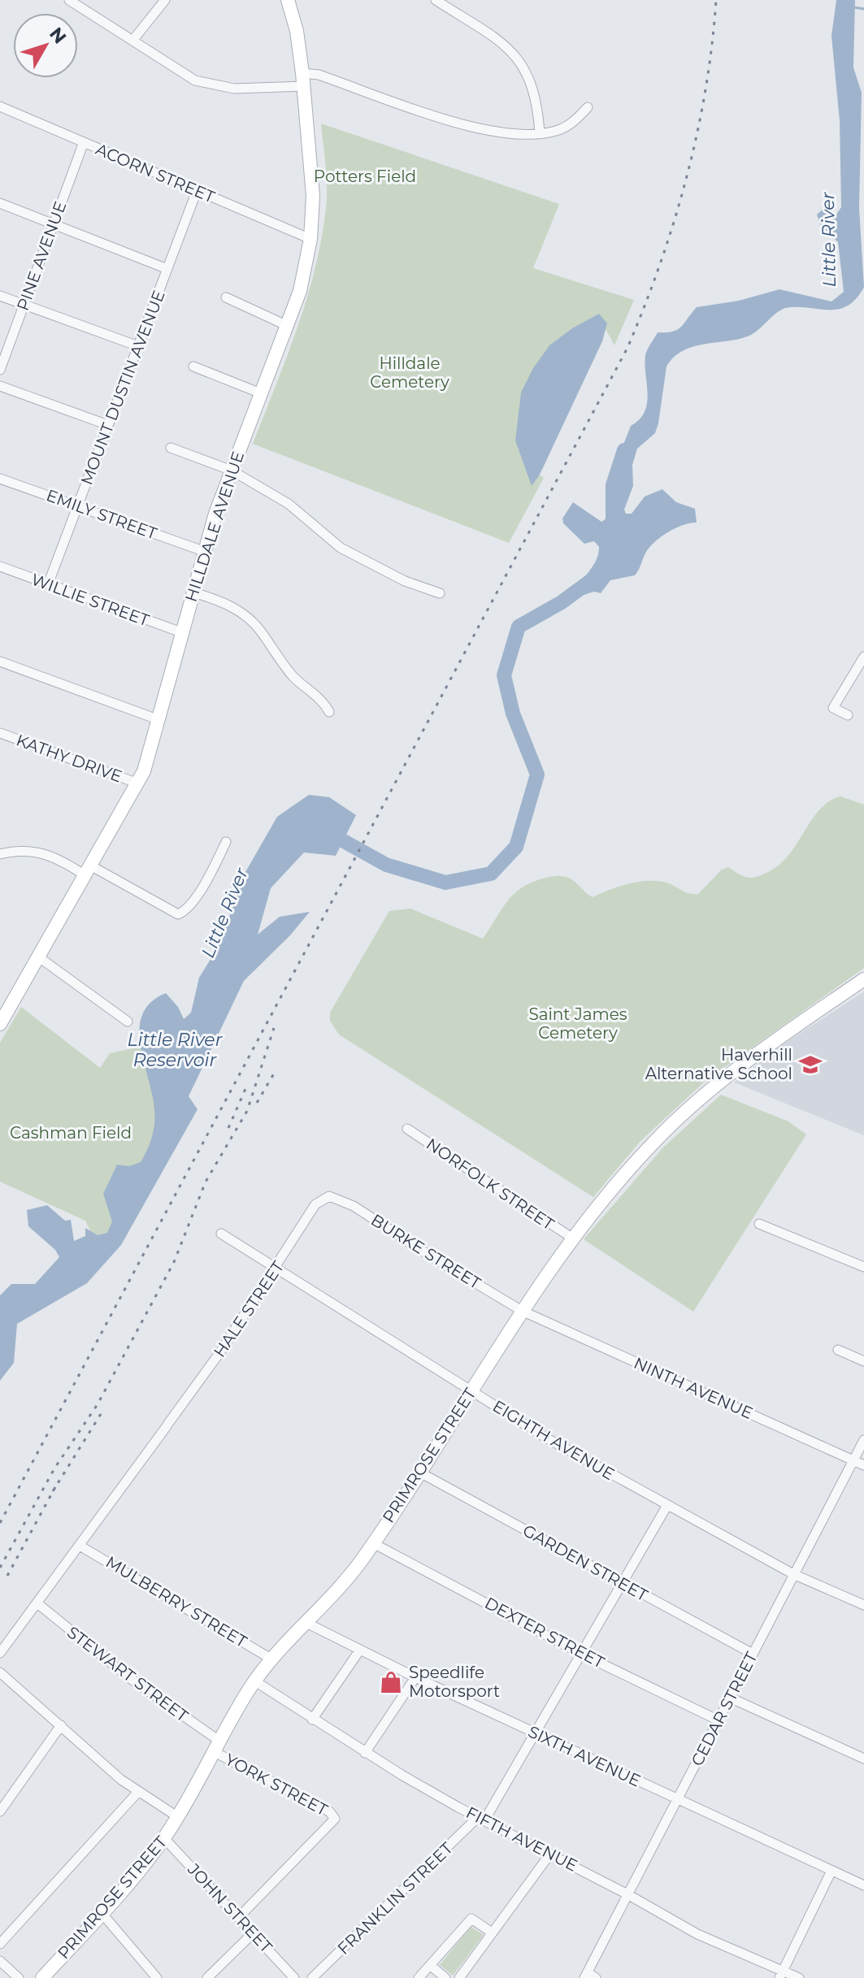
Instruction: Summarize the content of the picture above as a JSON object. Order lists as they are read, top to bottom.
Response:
{
  "streets": {
    "main road": ["HILLDALE AVENUE", "PRIMROSE STREET"],
    "street": [
      "ACORN STREET",
      "PINE AVENUE",
      "MOUNT DUSTIN AVENUE",
      "EMILY STREET",
      "WILLIE STREET",
      "KATHY DRIVE",
      "NORFOLK STREET",
      "BURKE STREET",
      "HALE STREET",
      "NINTH AVENUE",
      "EIGHTH AVENUE",
      "GARDEN STREET",
      "MULBERRY STREET",
      "DEXTER STREET",
      "STEWART STREET",
      "CEDAR STREET",
      "SIXTH AVENUE",
      "YORK STREET",
      "FIFTH AVENUE",
      "FRANKLIN STREET",
      "JOHN STREET"
    ]
  },
  "crossings": [
    ["ACORN STREET", "PINE AVENUE"],
    ["ACORN STREET", "MOUNT DUSTIN AVENUE"],
    ["ACORN STREET", "HILLDALE AVENUE"],
    ["MOUNT DUSTIN AVENUE", "EMILY STREET"],
    ["MOUNT DUSTIN AVENUE", "WILLIE STREET"],
    ["EMILY STREET", "HILLDALE AVENUE"],
    ["HILLDALE AVENUE", "WILLIE STREET"],
    ["HILLDALE AVENUE", "KATHY DRIVE"],
    ["NORFOLK STREET", "PRIMROSE STREET"],
    ["BURKE STREET", "HALE STREET"],
    ["BURKE STREET", "NINTH AVENUE"],
    ["BURKE STREET", "PRIMROSE STREET"],
    ["HALE STREET", "EIGHTH AVENUE"],
    ["HALE STREET", "MULBERRY STREET"],
    ["HALE STREET", "STEWART STREET"],
    ["NINTH AVENUE", "PRIMROSE STREET"],
    ["NINTH AVENUE", "CEDAR STREET"],
    ["EIGHTH AVENUE", "PRIMROSE STREET"],
    ["EIGHTH AVENUE", "CEDAR STREET"],
    ["EIGHTH AVENUE", "FRANKLIN STREET"],
    ["PRIMROSE STREET", "GARDEN STREET"],
    ["PRIMROSE STREET", "MULBERRY STREET"],
    ["PRIMROSE STREET", "DEXTER STREET"],
    ["PRIMROSE STREET", "STEWART STREET"],
    ["PRIMROSE STREET", "SIXTH AVENUE"],
    ["PRIMROSE STREET", "YORK STREET"],
    ["PRIMROSE STREET", "FIFTH AVENUE"],
    ["PRIMROSE STREET", "JOHN STREET"],
    ["GARDEN STREET", "CEDAR STREET"],
    ["GARDEN STREET", "FRANKLIN STREET"],
    ["DEXTER STREET", "CEDAR STREET"],
    ["DEXTER STREET", "FRANKLIN STREET"],
    ["STEWART STREET", "YORK STREET"],
    ["CEDAR STREET", "SIXTH AVENUE"],
    ["CEDAR STREET", "FIFTH AVENUE"],
    ["SIXTH AVENUE", "FRANKLIN STREET"],
    ["YORK STREET", "JOHN STREET"],
    ["FIFTH AVENUE", "FRANKLIN STREET"]
  ],
  "water": ["Little River", "Little River Reservoir"],
  "parks": [
    "Potters Field",
    "Hilldale Cemetery",
    "Saint James Cemetery",
    "Cashman Field"
  ],
  "places": {
    "school or university": ["Haverhill Alternative School"],
    "shop": ["Speedlife Motorsport"]
  },
  "north": "top right"
}
